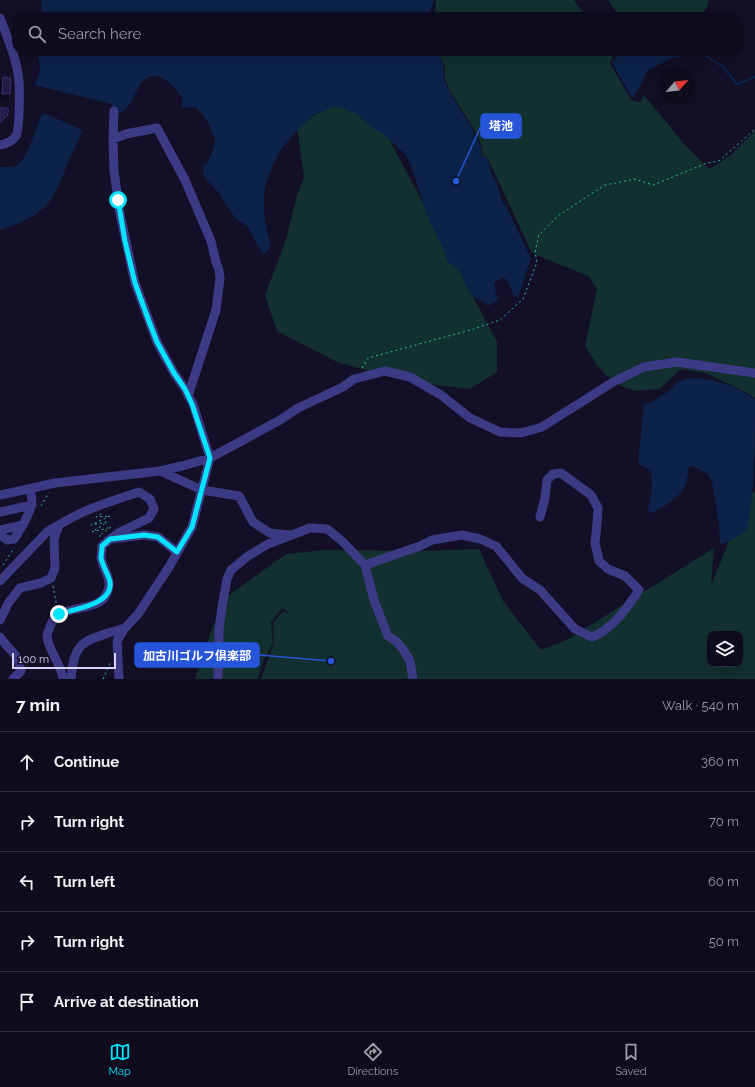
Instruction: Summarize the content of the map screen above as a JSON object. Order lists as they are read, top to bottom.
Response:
{
  "places": ["塔池", "加古川ゴルフ倶楽部"],
  "scale_bar": "100 m",
  "north": "top right",
  "page": {
    "search": "Search here",
    "scale": "100 m",
    "heading": ["7 min", "Walk · 540 m"],
    "list": [
      ["Continue", "360 m"],
      ["Turn right", "70 m"],
      ["Turn left", "60 m"],
      ["Turn right", "50 m"],
      "Arrive at destination"
    ],
    "nav": ["Map", "Directions", "Saved"]
  }
}
